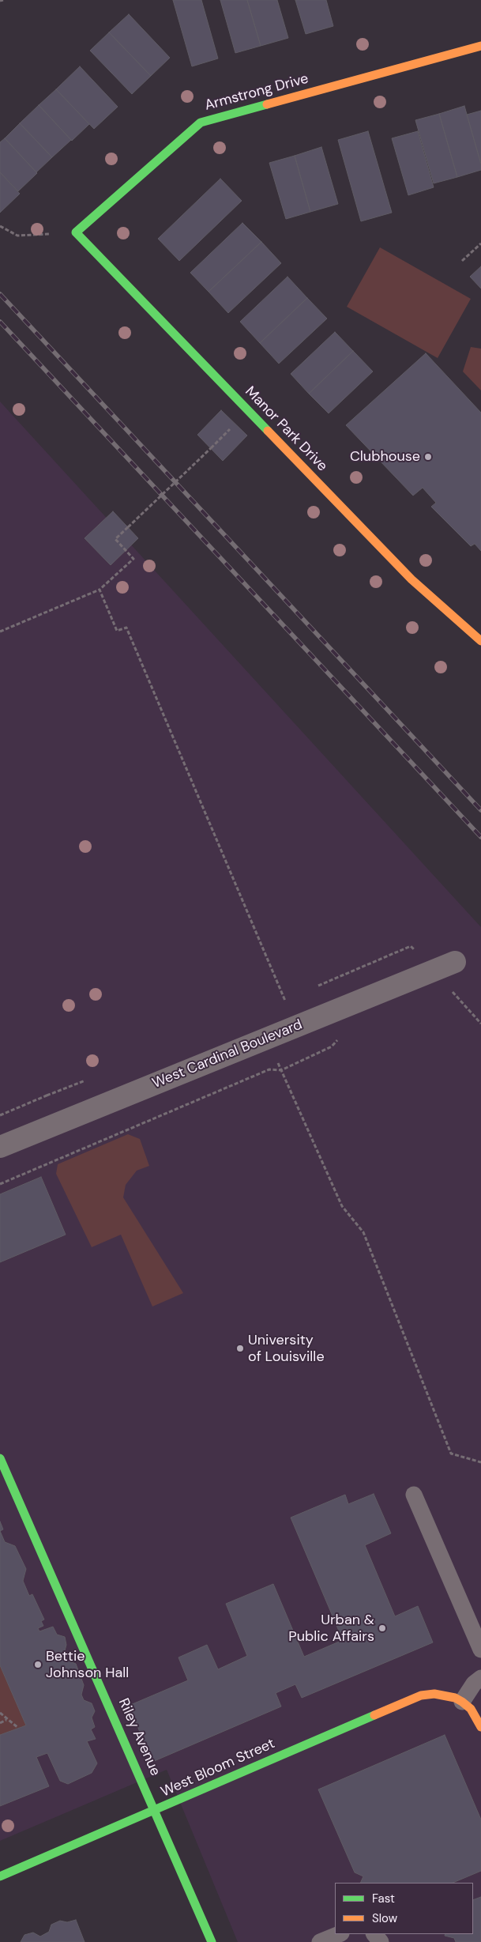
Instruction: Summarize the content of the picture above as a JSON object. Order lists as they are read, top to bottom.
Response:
{
  "streets": {
    "street": [
      "Armstrong Drive",
      "Manor Park Drive",
      "West Cardinal Boulevard",
      "Riley Avenue",
      "West Bloom Street"
    ]
  },
  "crossings": [
    ["Armstrong Drive", "Manor Park Drive"],
    ["Riley Avenue", "West Bloom Street"]
  ],
  "places": [
    "Clubhouse",
    "University of Louisville",
    "Urban & Public Affairs",
    "Bettie Johnson Hall"
  ],
  "legend": ["Fast", "Slow"]
}
